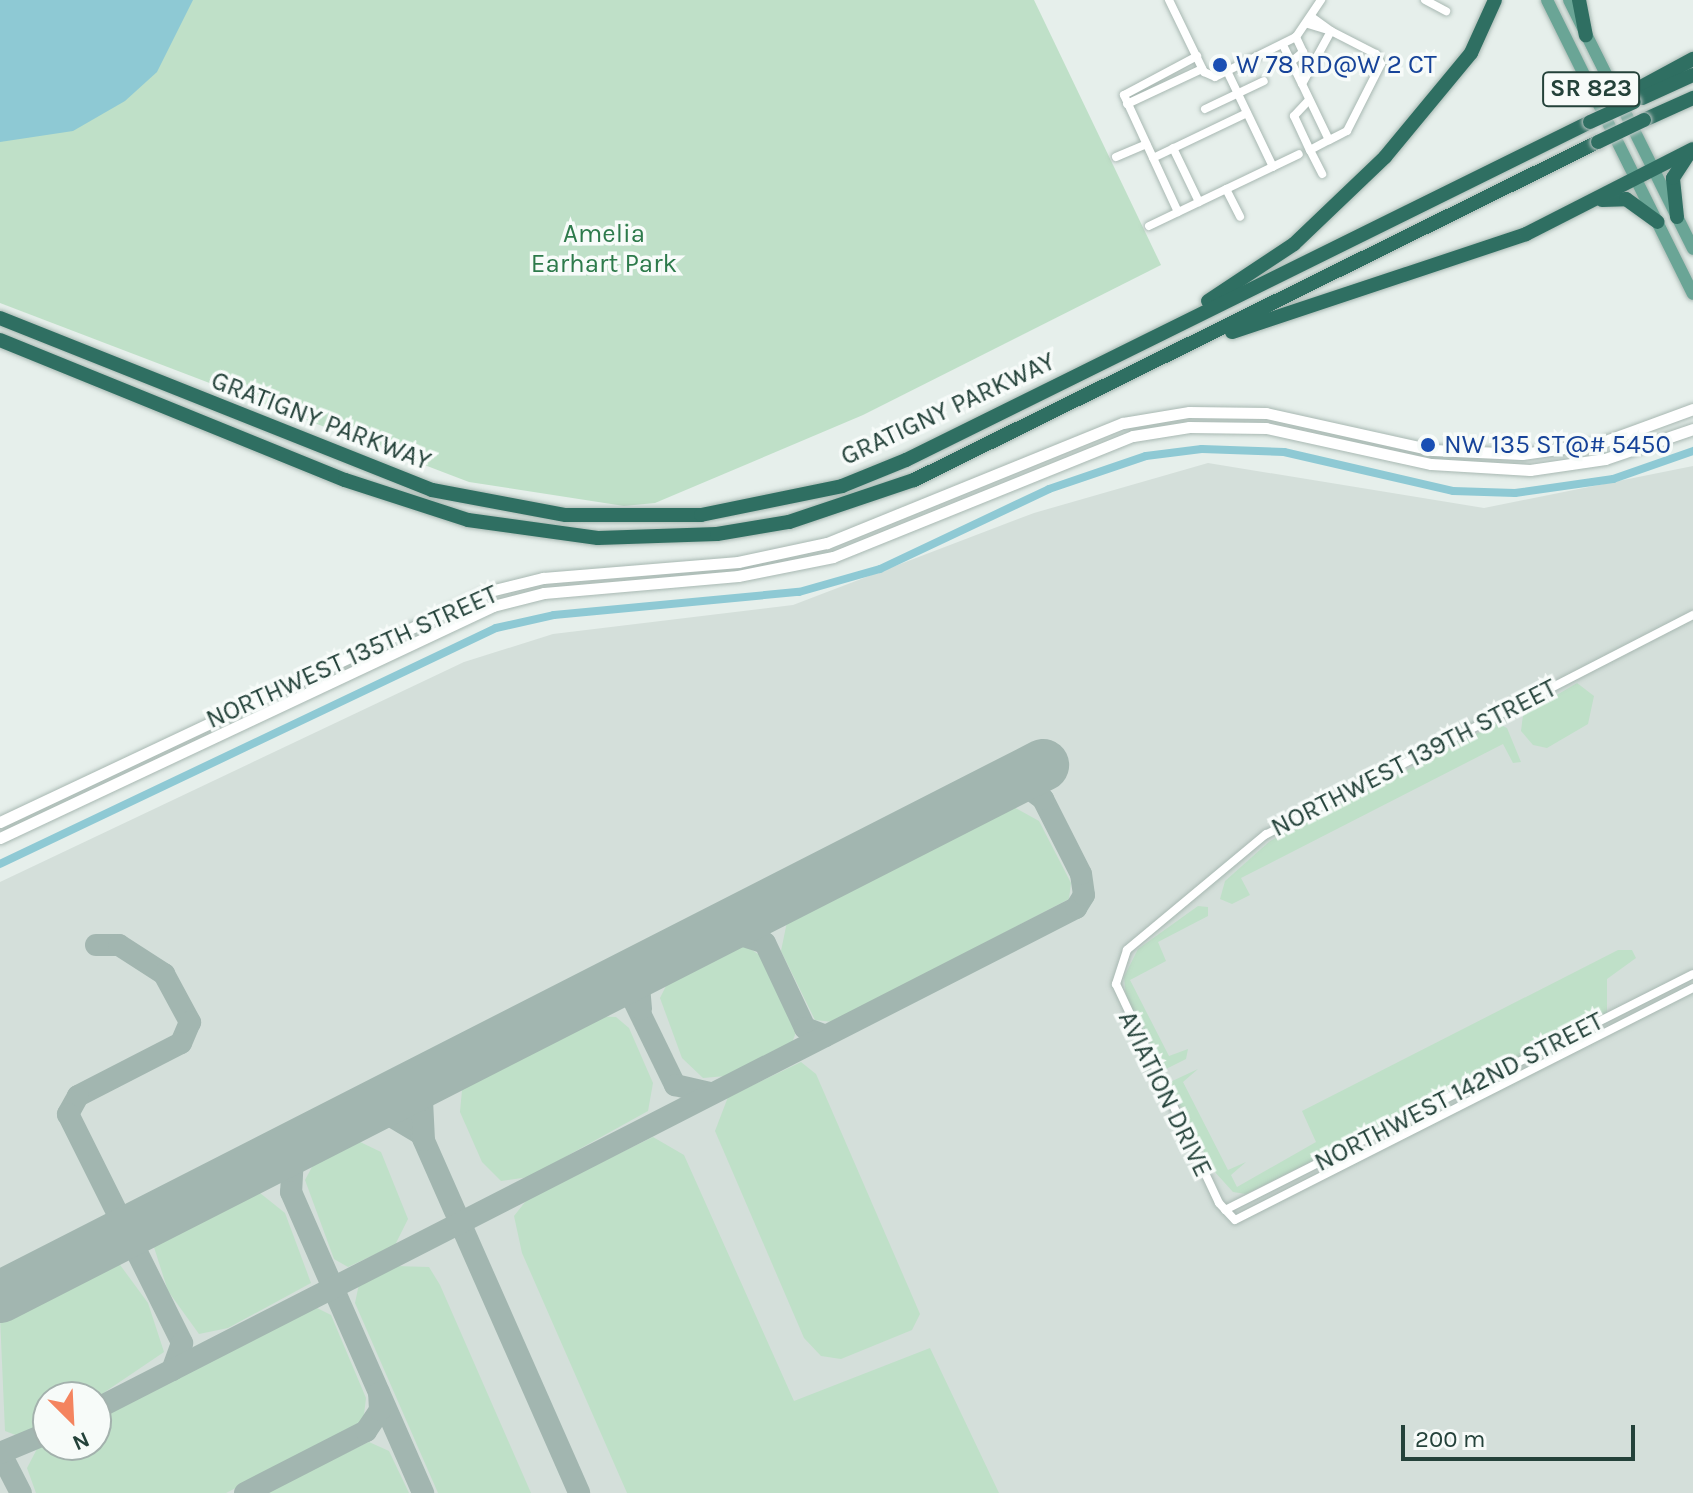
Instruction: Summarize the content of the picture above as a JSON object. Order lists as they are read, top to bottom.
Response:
{
  "streets": {
    "highway": ["GRATIGNY PARKWAY"],
    "main road": ["SR 823", "NORTHWEST 135TH STREET"],
    "street": ["NORTHWEST 139TH STREET", "NORTHWEST 142ND STREET", "AVIATION DRIVE"]
  },
  "crossings": [
    ["NORTHWEST 139TH STREET", "AVIATION DRIVE"],
    ["NORTHWEST 142ND STREET", "AVIATION DRIVE"]
  ],
  "parks": ["Amelia Earhart Park"],
  "places": ["W 78 RD@W 2 CT", "NW 135 ST@# 5450"],
  "scale_bar": "200 m",
  "north": "bottom right"
}
